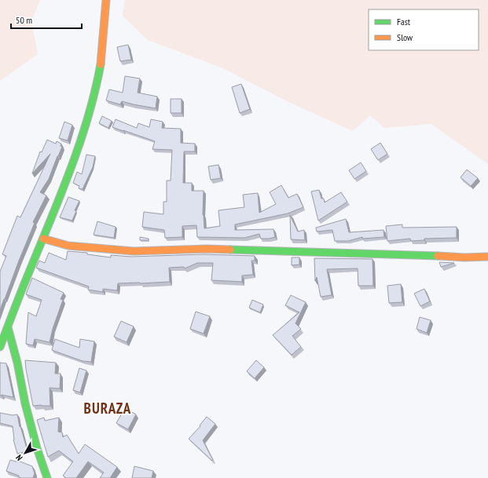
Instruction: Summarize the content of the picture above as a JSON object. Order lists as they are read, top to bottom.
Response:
{
  "districts": ["BURAZA"],
  "legend": ["Fast", "Slow"],
  "scale_bar": "50 m",
  "north": "bottom left"
}
